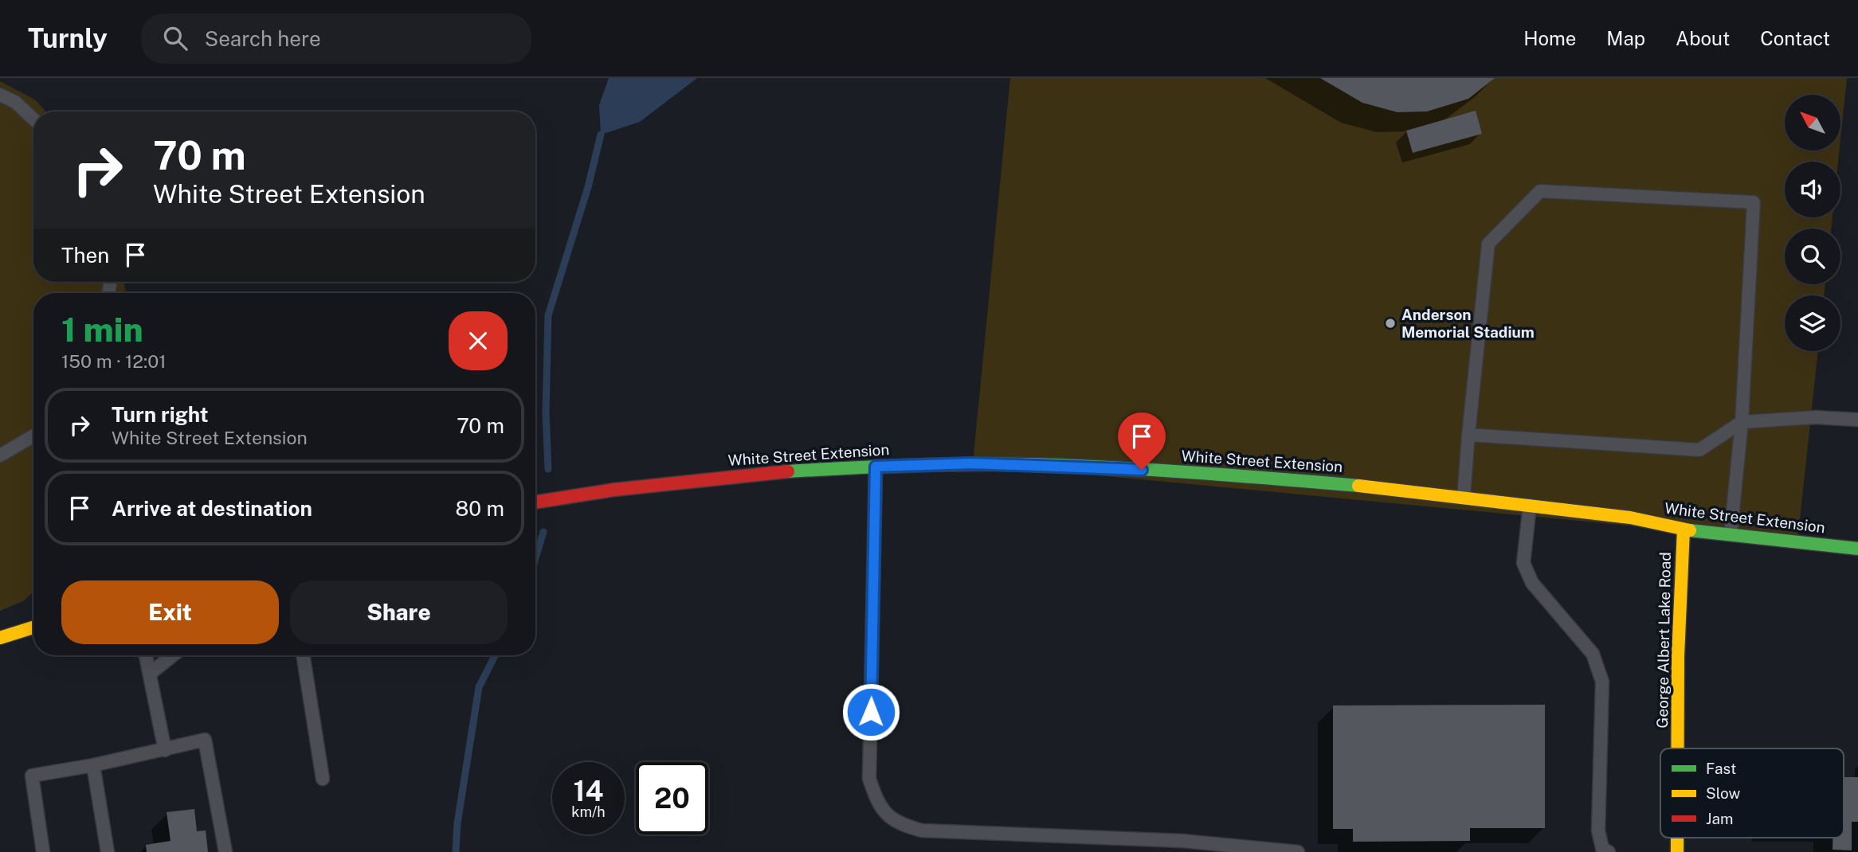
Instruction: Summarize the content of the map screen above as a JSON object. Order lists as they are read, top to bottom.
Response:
{
  "streets": {
    "street": ["White Street Extension", "George Albert Lake Road"]
  },
  "crossings": [
    ["White Street Extension", "George Albert Lake Road"]
  ],
  "places": ["Anderson Memorial Stadium"],
  "legend": ["Fast", "Slow", "Jam"],
  "north": "top left",
  "page": {
    "header": "Turnly",
    "search": "Search here",
    "nav": [
      "Home",
      "Map",
      "About",
      "Contact"
    ],
    "turn": ["70 m", "White Street Extension"],
    "then": "Then",
    "heading": ["1 min", "150 m · 12:01"],
    "list": [
      {
        "name": "Turn right",
        "note": "White Street Extension",
        "value": "70 m"
      },
      {
        "name": "Arrive at destination",
        "value": "80 m"
      }
    ],
    "buttons": ["Exit", "Share"],
    "speed": "14 km/h",
    "limit": "20"
  }
}
